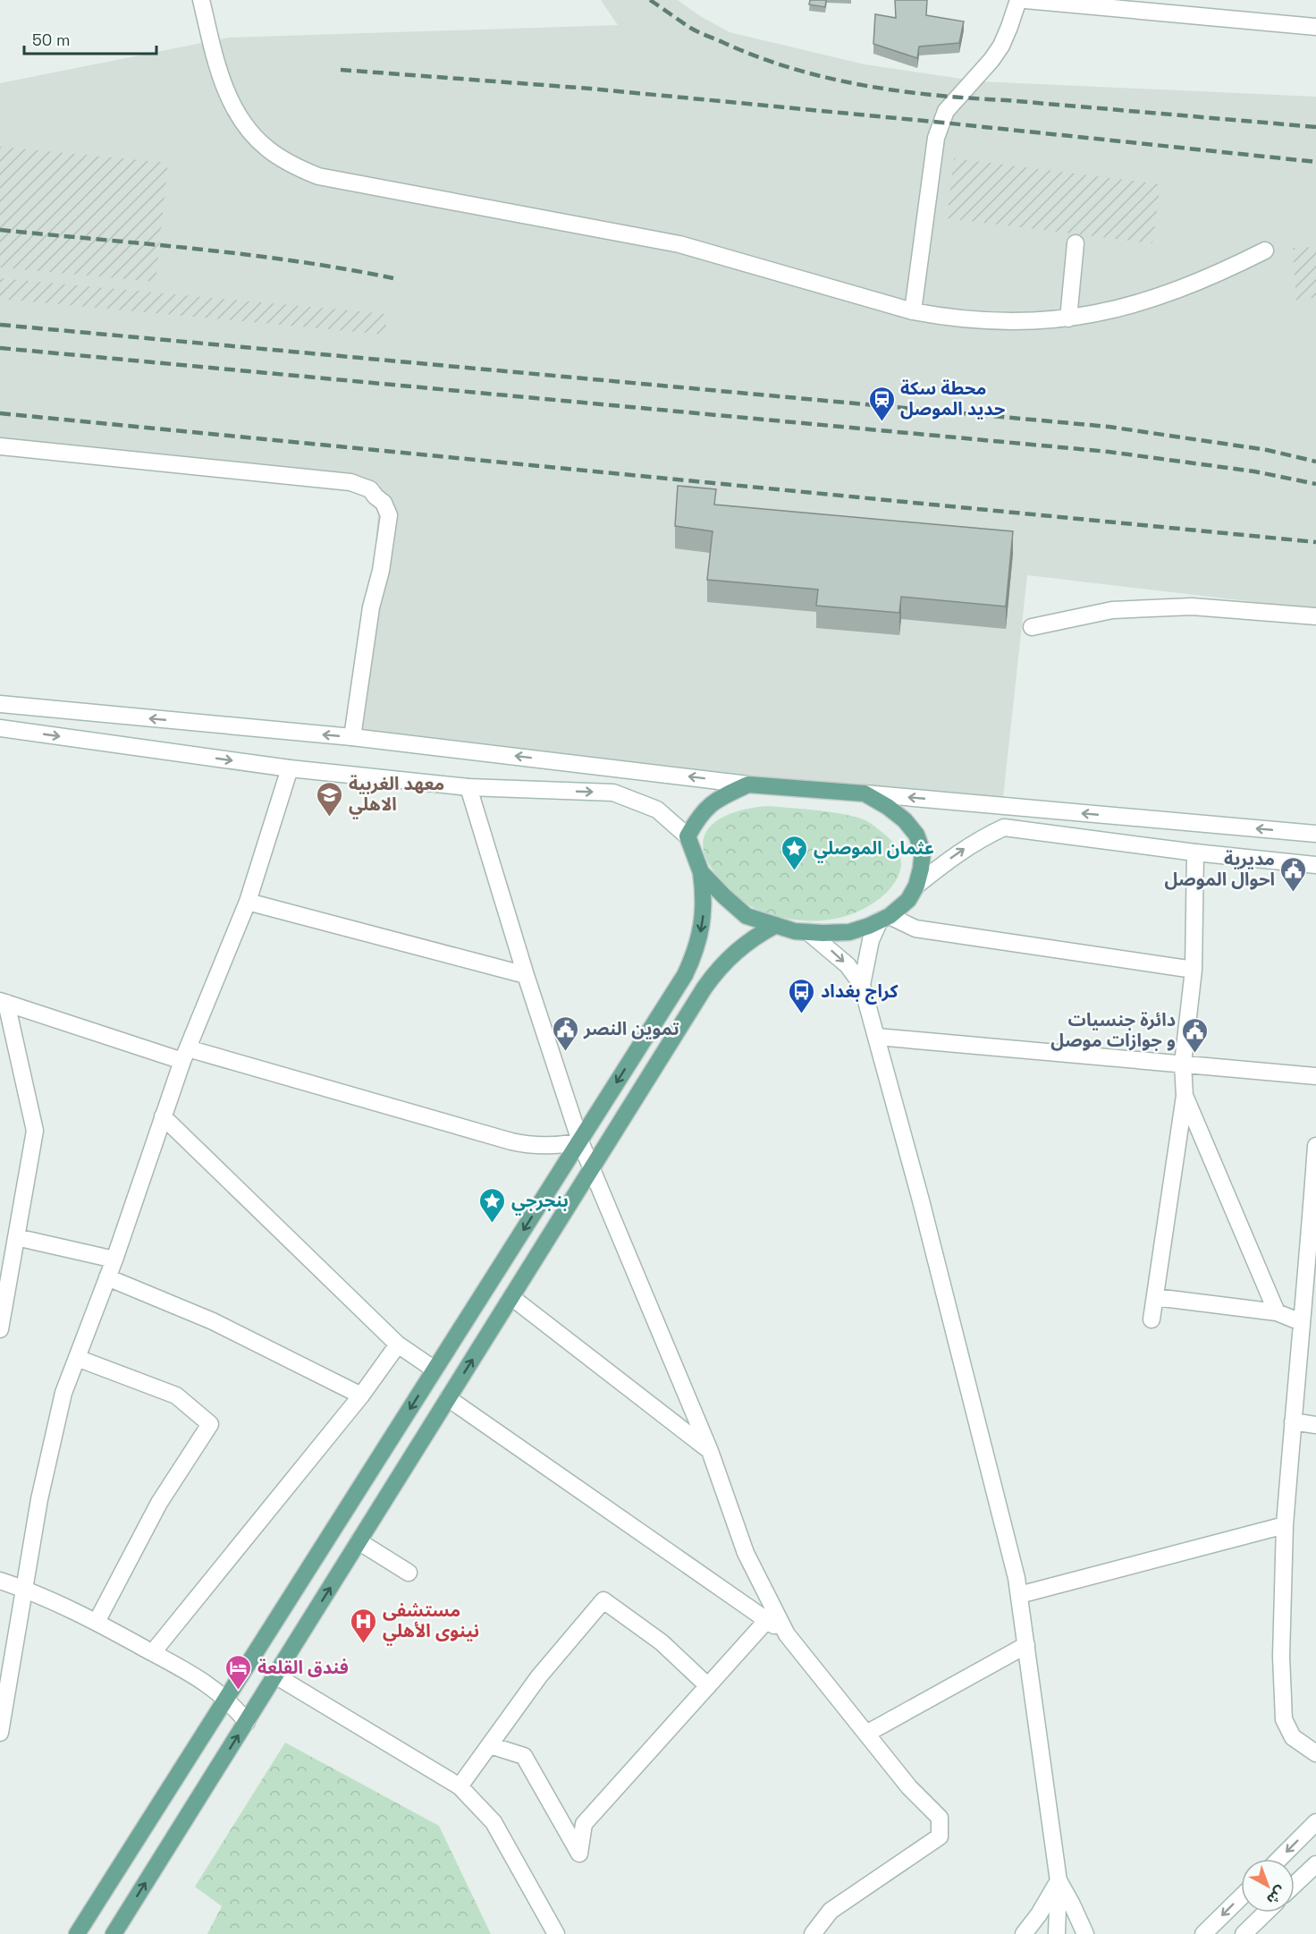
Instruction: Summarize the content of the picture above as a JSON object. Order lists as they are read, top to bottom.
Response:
{
  "places": {
    "station": ["محطة سكة حديد الموصل"],
    "school or university": ["معهد الغربية الاهلي"],
    "place": ["عثمان الموصلي", "بنجرجي"],
    "public building": ["مديرية احوال الموصل", "تموين النصر", "دائرة جنسيات و جوازات موصل"],
    "bus stop": ["كراج بغداد"],
    "hospital": ["مستشفى نينوى الأهلي"],
    "hotel": ["فندق القلعة"]
  },
  "scale_bar": "50 m",
  "north": "bottom right"
}
